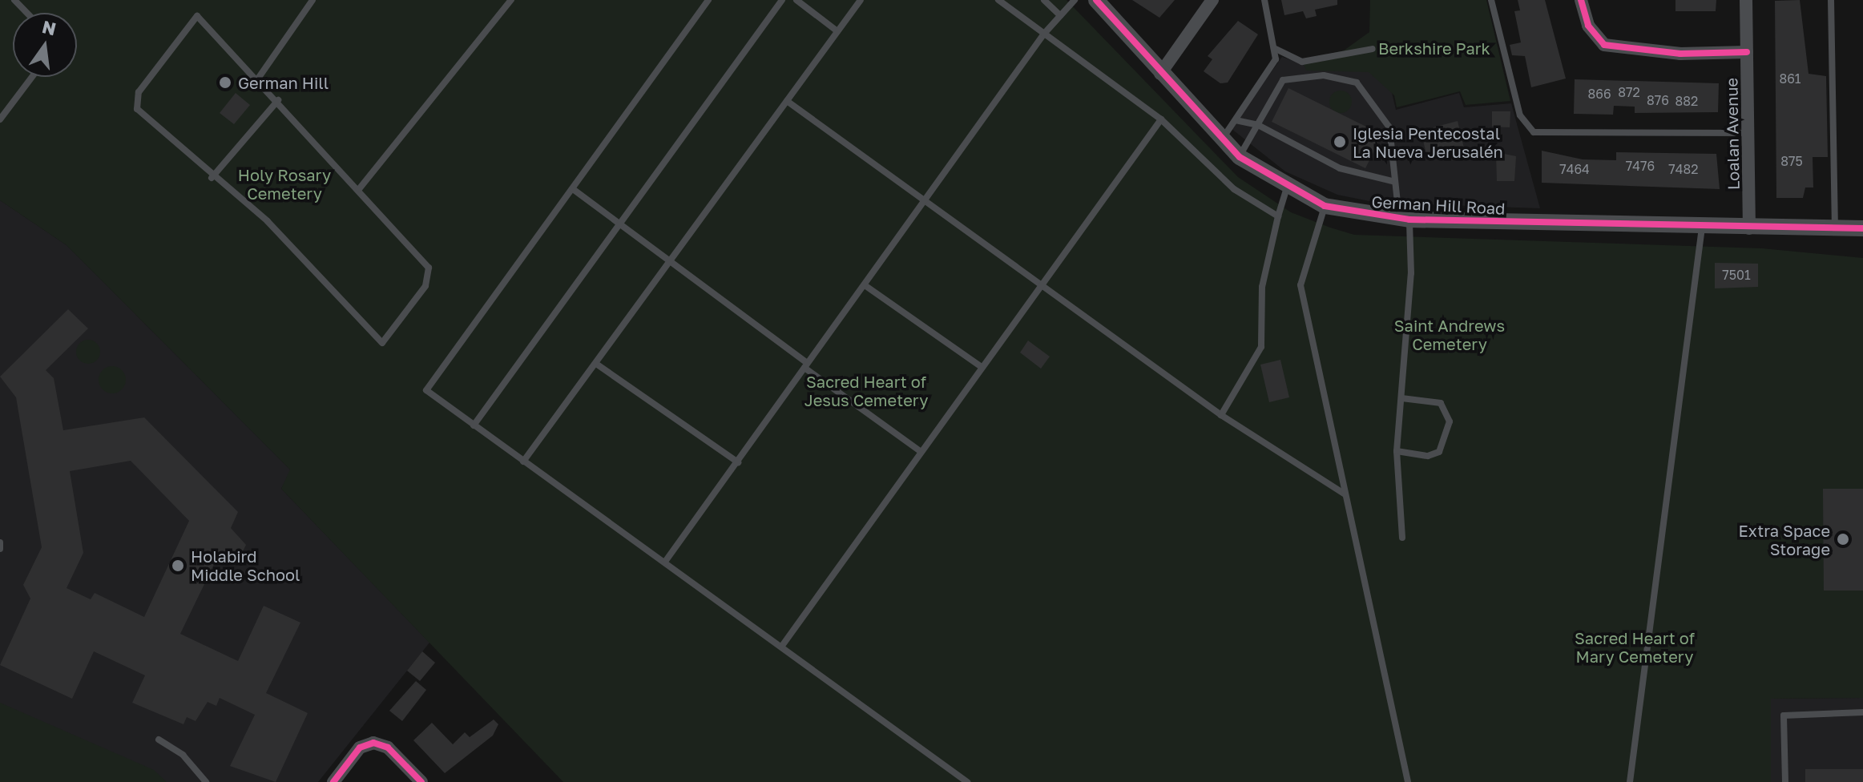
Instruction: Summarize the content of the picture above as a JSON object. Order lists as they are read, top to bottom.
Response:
{
  "streets": {
    "street": ["Loalan Avenue", "German Hill Road"]
  },
  "crossings": [
    ["Loalan Avenue", "German Hill Road"]
  ],
  "parks": [
    "Berkshire Park",
    "Holy Rosary Cemetery",
    "Saint Andrews Cemetery",
    "Sacred Heart of Jesus Cemetery",
    "Sacred Heart of Mary Cemetery"
  ],
  "places": [
    "German Hill",
    "Iglesia Pentecostal La Nueva Jerusalén",
    "Extra Space Storage",
    "Holabird Middle School"
  ],
  "house_numbers": [
    "861",
    "872",
    "866",
    "876",
    "882",
    "875",
    "7476",
    "7464",
    "7482",
    "7501"
  ],
  "north": "top"
}
